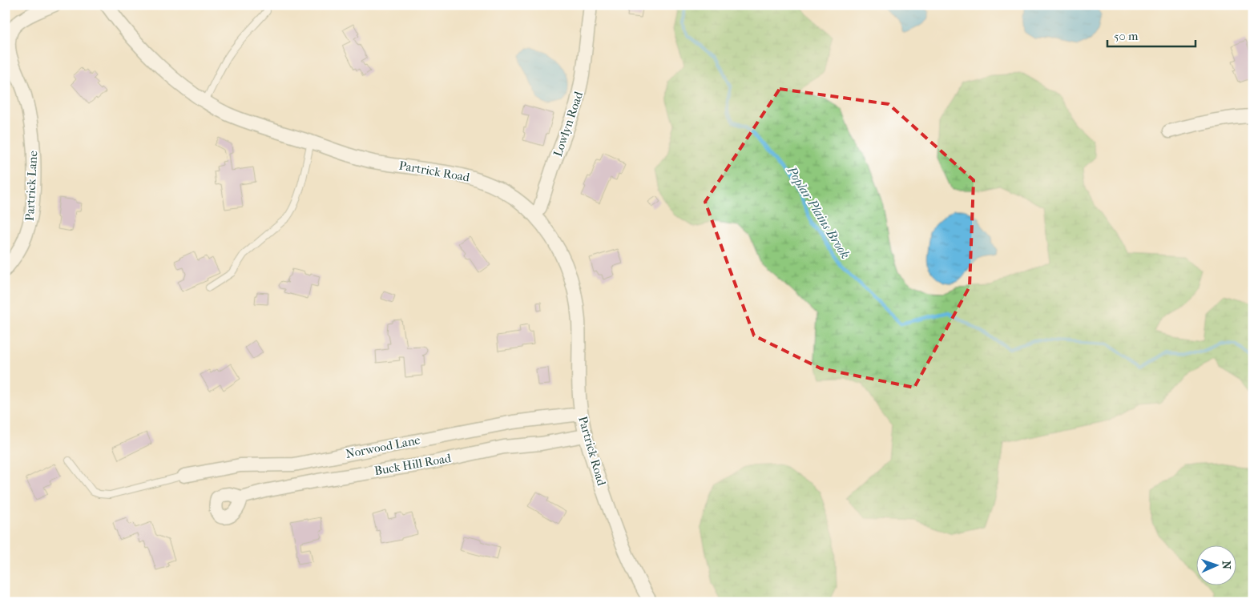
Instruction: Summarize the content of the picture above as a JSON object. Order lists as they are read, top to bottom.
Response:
{
  "streets": {
    "street": [
      "Lowlyn Road",
      "Partrick Road",
      "Partrick Lane",
      "Norwood Lane",
      "Buck Hill Road"
    ]
  },
  "crossings": [
    ["Lowlyn Road", "Partrick Road"],
    ["Partrick Road", "Norwood Lane"],
    ["Partrick Road", "Buck Hill Road"]
  ],
  "water": ["Poplar Plains Brook"],
  "scale_bar": "50 m",
  "north": "right"
}
